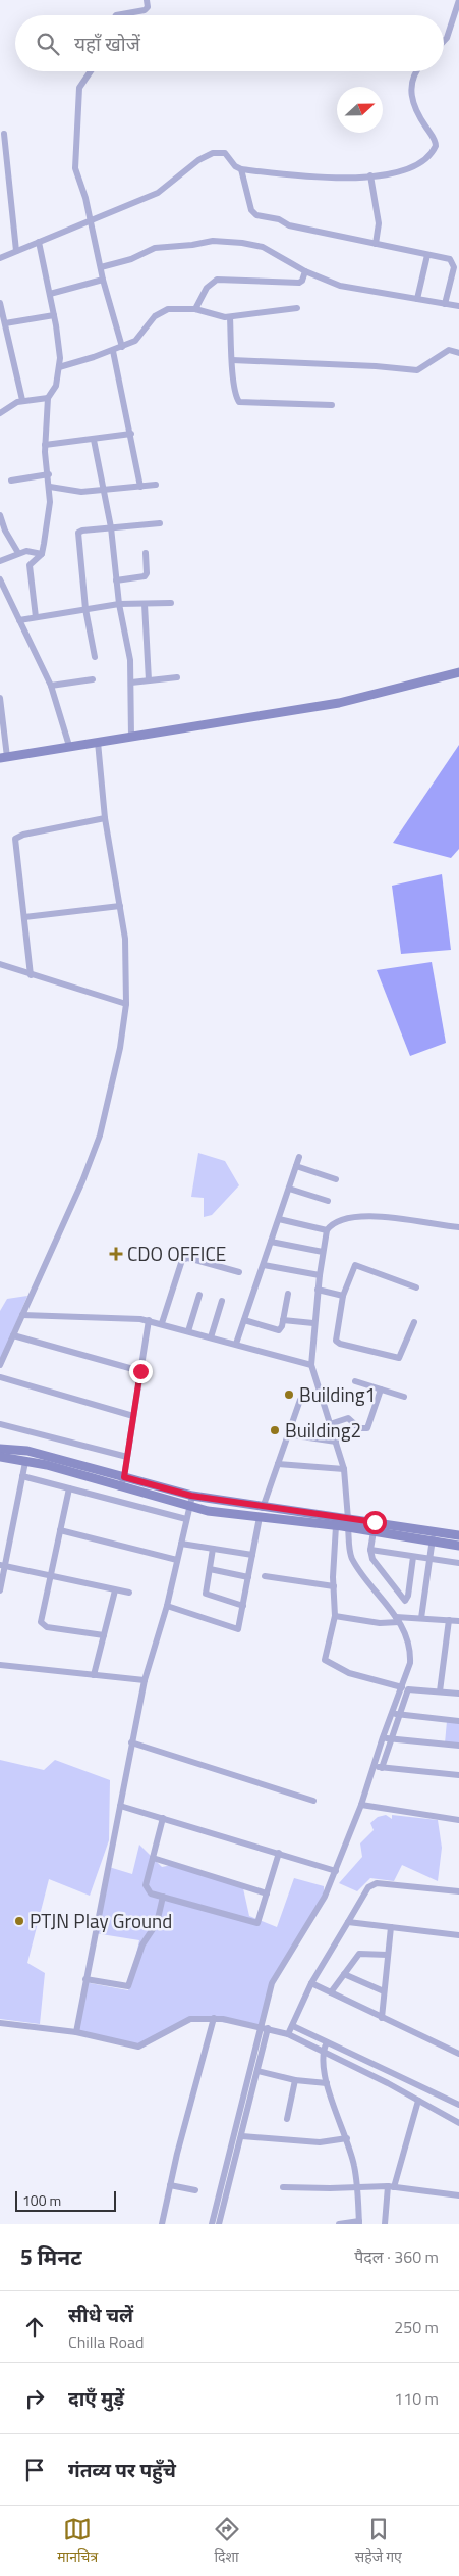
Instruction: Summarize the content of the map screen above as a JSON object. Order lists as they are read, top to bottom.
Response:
{
  "places": {
    "health": ["CDO OFFICE"],
    "other": ["Building1", "Building2", "PTJN Play Ground"]
  },
  "scale_bar": "100 m",
  "north": "right",
  "page": {
    "search": "यहाँ खोजें",
    "scale": "100 m",
    "heading": ["5 मिनट", "पैदल · 360 m"],
    "list": [
      ["सीधे चलें", "Chilla Road", "250 m"],
      ["दाएँ मुड़ें", "110 m"],
      "गंतव्य पर पहुँचे"
    ],
    "nav": ["मानचित्र", "दिशा", "सहेजे गए"]
  }
}
